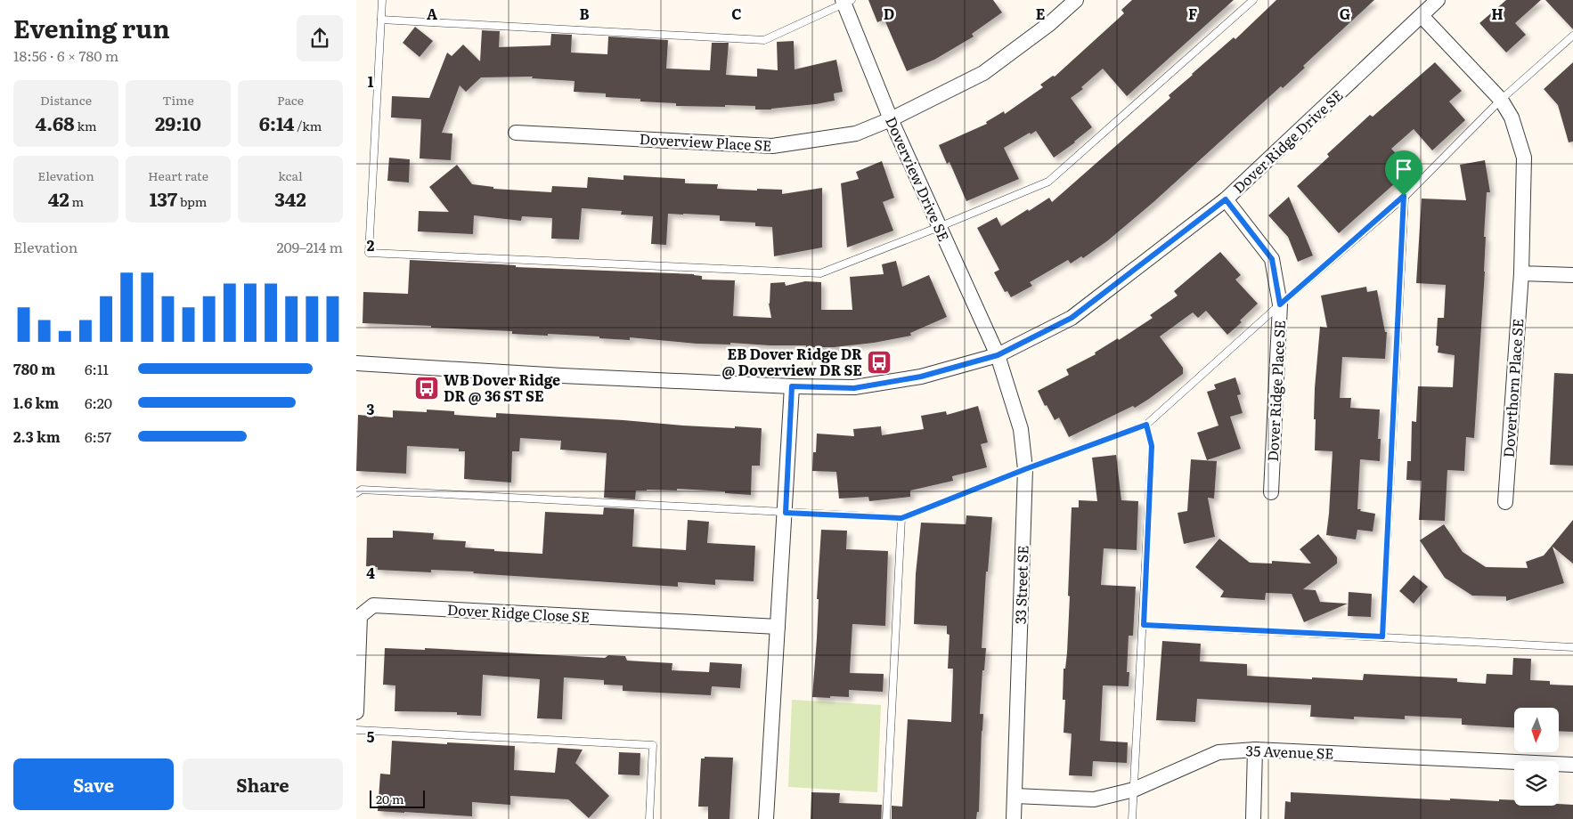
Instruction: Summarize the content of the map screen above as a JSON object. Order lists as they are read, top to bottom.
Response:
{
  "streets": {
    "street": [
      "Dover Ridge Drive SE",
      "Doverview Place SE",
      "Doverview Drive SE",
      "Doverthorn Place SE",
      "Dover Ridge Place SE",
      "33 Street SE",
      "Dover Ridge Close SE",
      "35 Avenue SE"
    ]
  },
  "crossings": [
    ["Dover Ridge Drive SE", "Doverview Drive SE"],
    ["Dover Ridge Drive SE", "Doverthorn Place SE"],
    ["Dover Ridge Drive SE", "Dover Ridge Place SE"],
    ["Dover Ridge Drive SE", "33 Street SE"],
    ["Doverview Place SE", "Doverview Drive SE"],
    ["Doverview Drive SE", "33 Street SE"],
    ["33 Street SE", "35 Avenue SE"]
  ],
  "places": {
    "bus stop": ["EB Dover Ridge DR @ Doverview DR SE", "WB Dover Ridge DR @ 36 ST SE"]
  },
  "scale_bar": "20 m",
  "north": "bottom",
  "page": {
    "heading": ["Evening run", "18:56 · 6 × 780 m"],
    "stats": [
      ["Distance", "4.68 km"],
      ["Time", "29:10"],
      ["Pace", "6:14 /km"],
      ["Elevation", "42 m"],
      ["Heart rate", "137 bpm"],
      ["kcal", "342"]
    ],
    "chart": ["Elevation", "209–214 m"],
    "list": [
      {
        "name": "780 m",
        "note": "6:11"
      },
      {
        "name": "1.6 km",
        "note": "6:20"
      },
      {
        "name": "2.3 km",
        "note": "6:57"
      }
    ],
    "buttons": ["Save", "Share"],
    "scale": "20 m"
  },
  "grid": {
    "columns": [
      "A",
      "B",
      "C",
      "D",
      "E",
      "F",
      "G",
      "H"
    ],
    "rows": [
      "1",
      "2",
      "3",
      "4",
      "5"
    ]
  }
}
